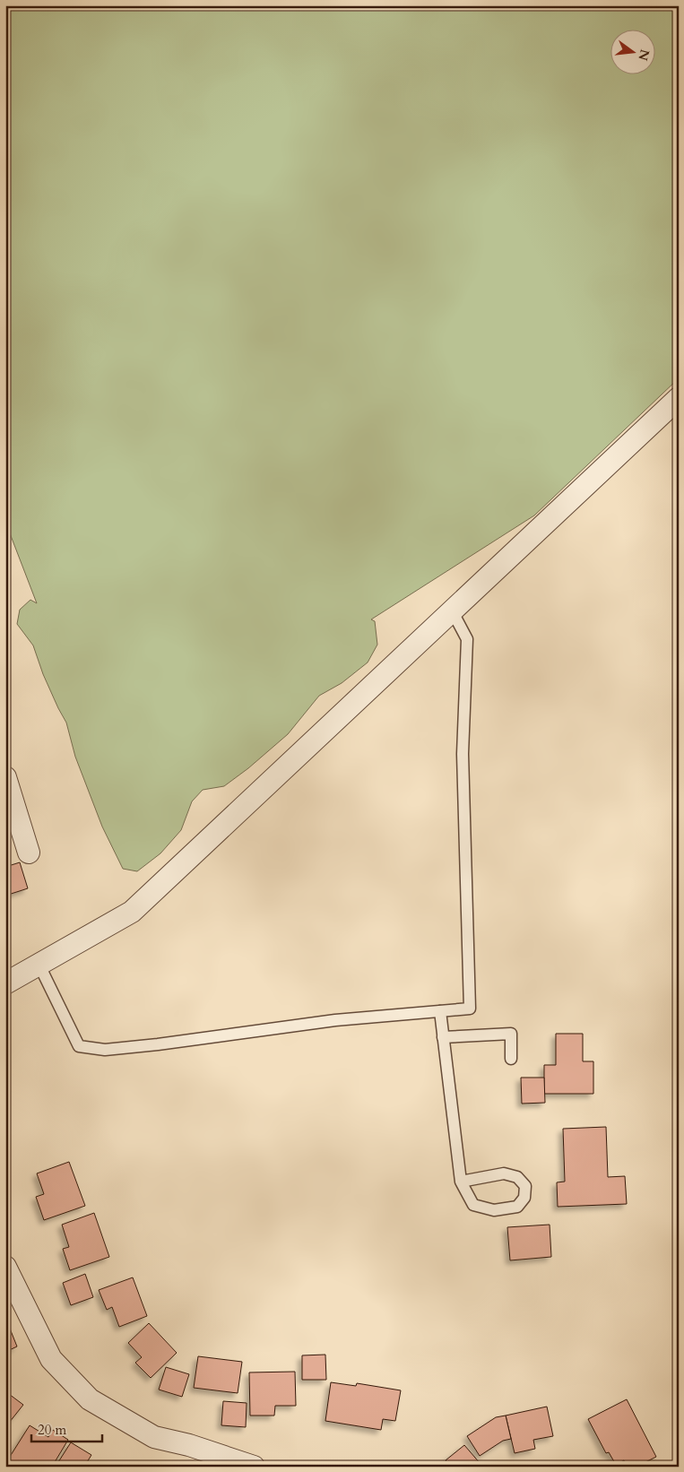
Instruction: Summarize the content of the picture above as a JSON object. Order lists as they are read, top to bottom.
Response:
{
  "scale_bar": "20 m",
  "north": "right"
}
